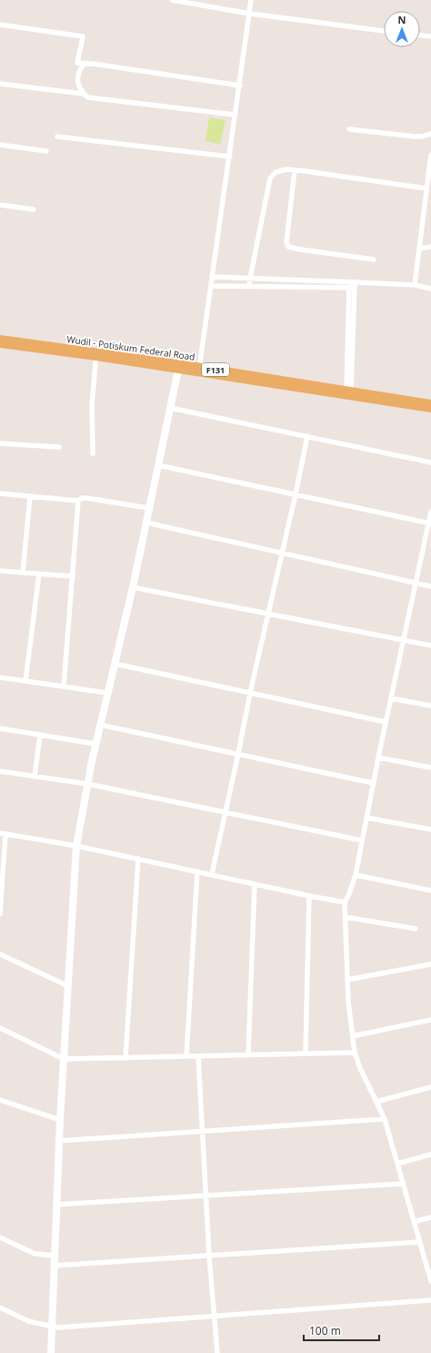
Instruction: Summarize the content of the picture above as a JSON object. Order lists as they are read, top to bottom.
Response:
{
  "streets": {
    "main road": ["Wudil - Potiskum Federal Road", "F131"]
  },
  "scale_bar": "100 m",
  "north": "top"
}
